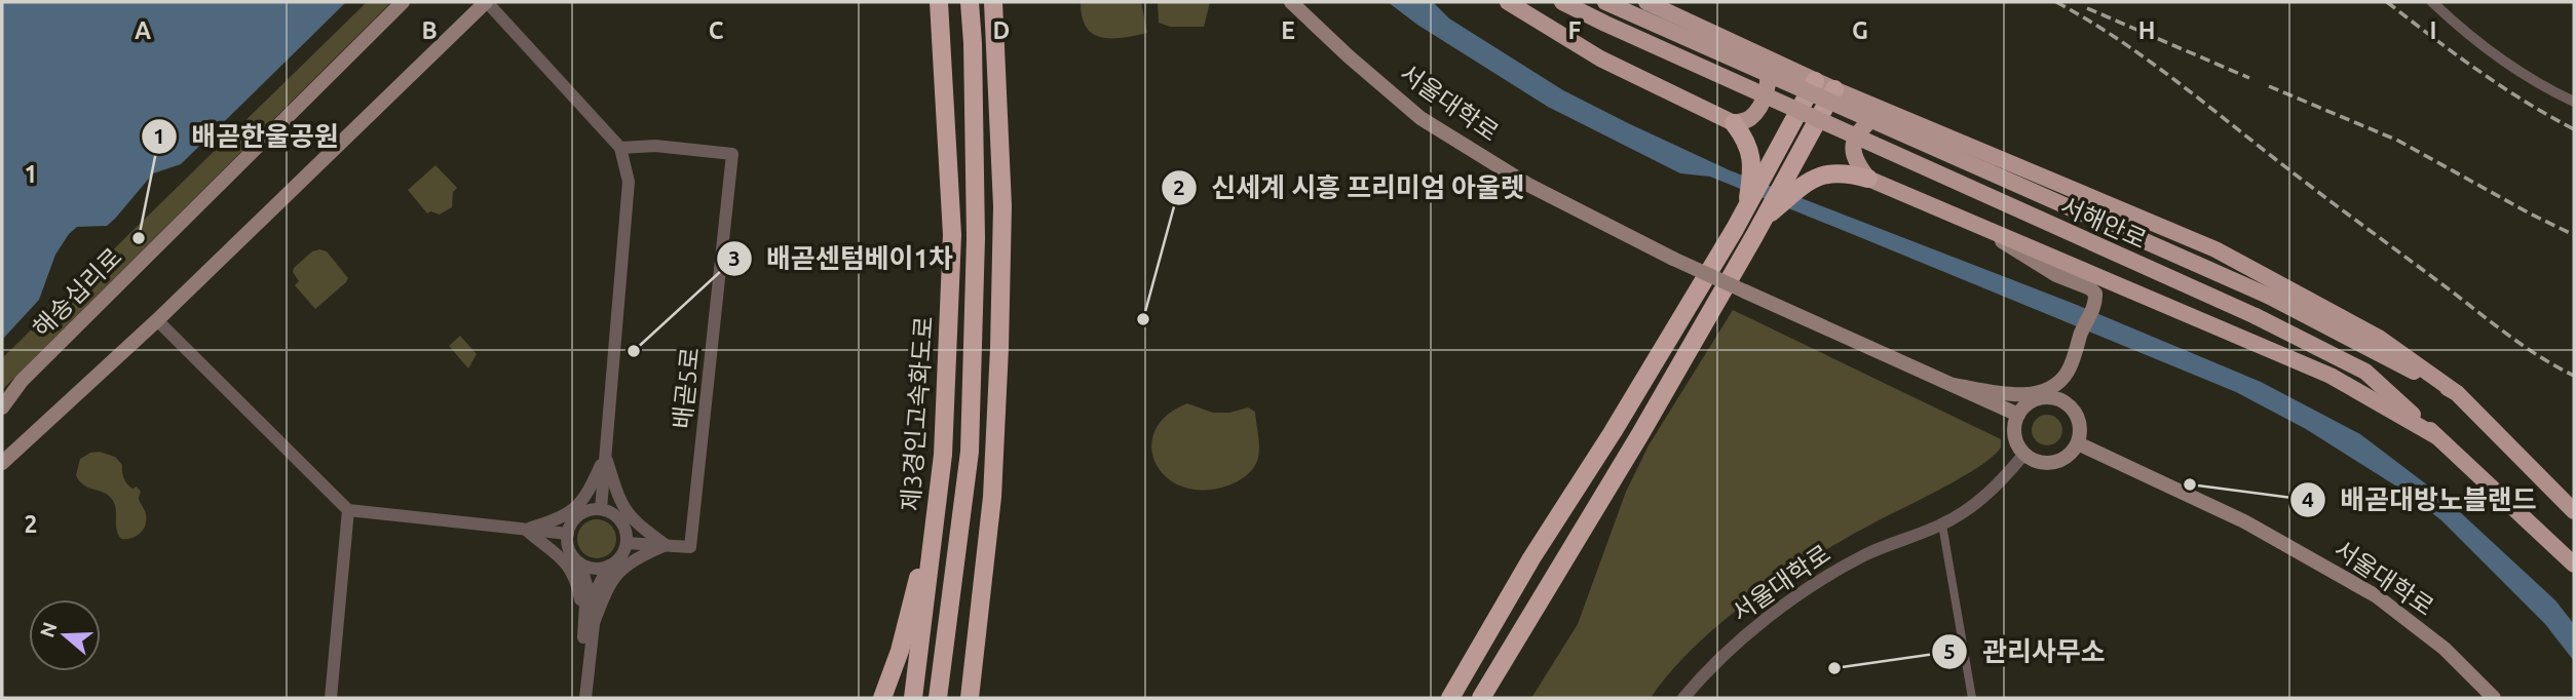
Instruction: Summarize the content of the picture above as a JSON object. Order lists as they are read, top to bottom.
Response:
{
  "streets": {
    "highway": ["제3경인고속화도로"],
    "main road": ["서울대학로", "서해안로", "해송십리로"],
    "street": ["배곧5로"]
  },
  "places": [
    "배곧한울공원",
    "신세계 시흥 프리미엄 아울렛",
    "배곧센텀베이1차",
    "배곧대방노블랜드",
    "관리사무소"
  ],
  "north": "left",
  "grid": {
    "columns": [
      "A",
      "B",
      "C",
      "D",
      "E",
      "F",
      "G",
      "H",
      "I"
    ],
    "rows": ["1", "2"]
  }
}
